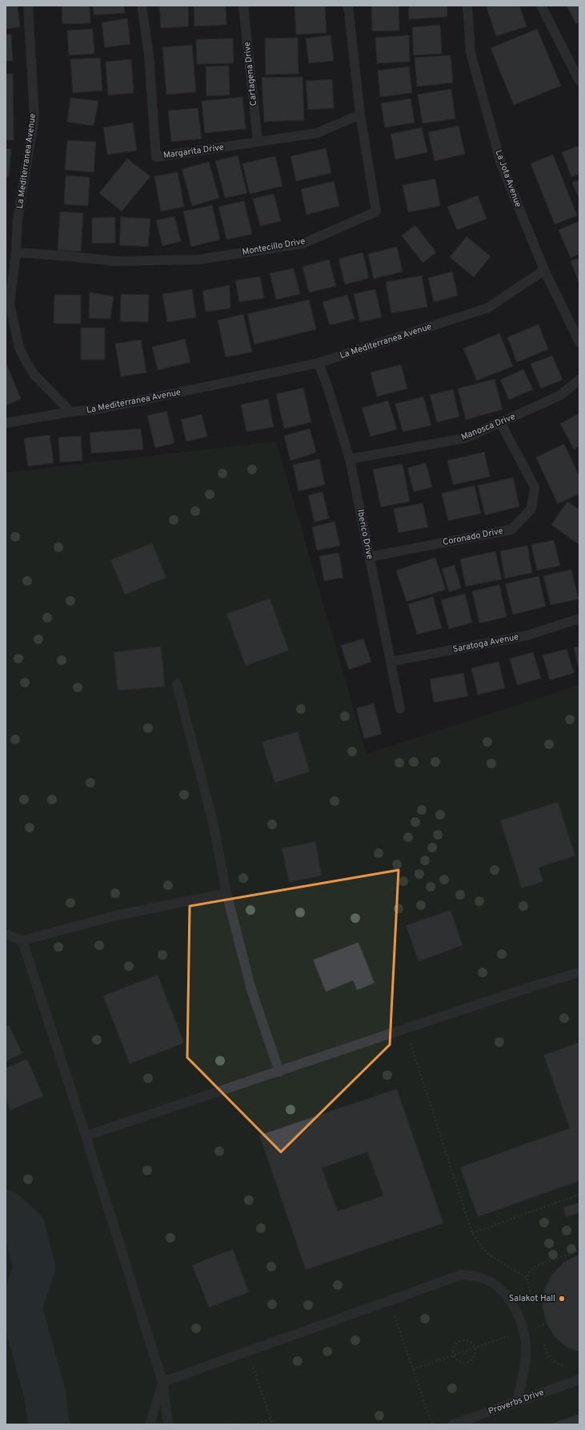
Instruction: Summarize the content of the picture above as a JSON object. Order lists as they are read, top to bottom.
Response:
{
  "streets": {
    "street": [
      "Cartagena Drive",
      "Margarita Drive",
      "La Mediterranea Avenue",
      "La Jota Avenue",
      "Montecillo Drive",
      "Manosca Drive",
      "Iberico Drive",
      "Coronado Drive",
      "Saratoga Avenue",
      "Proverbs Drive"
    ]
  },
  "crossings": [
    ["Cartagena Drive", "Margarita Drive"],
    ["Margarita Drive", "Montecillo Drive"],
    ["La Mediterranea Avenue", "La Jota Avenue"],
    ["La Mediterranea Avenue", "Montecillo Drive"],
    ["La Mediterranea Avenue", "Iberico Drive"],
    ["Manosca Drive", "Iberico Drive"],
    ["Manosca Drive", "Coronado Drive"],
    ["Iberico Drive", "Coronado Drive"],
    ["Iberico Drive", "Saratoga Avenue"]
  ],
  "places": ["Salakot Hall"]
}
